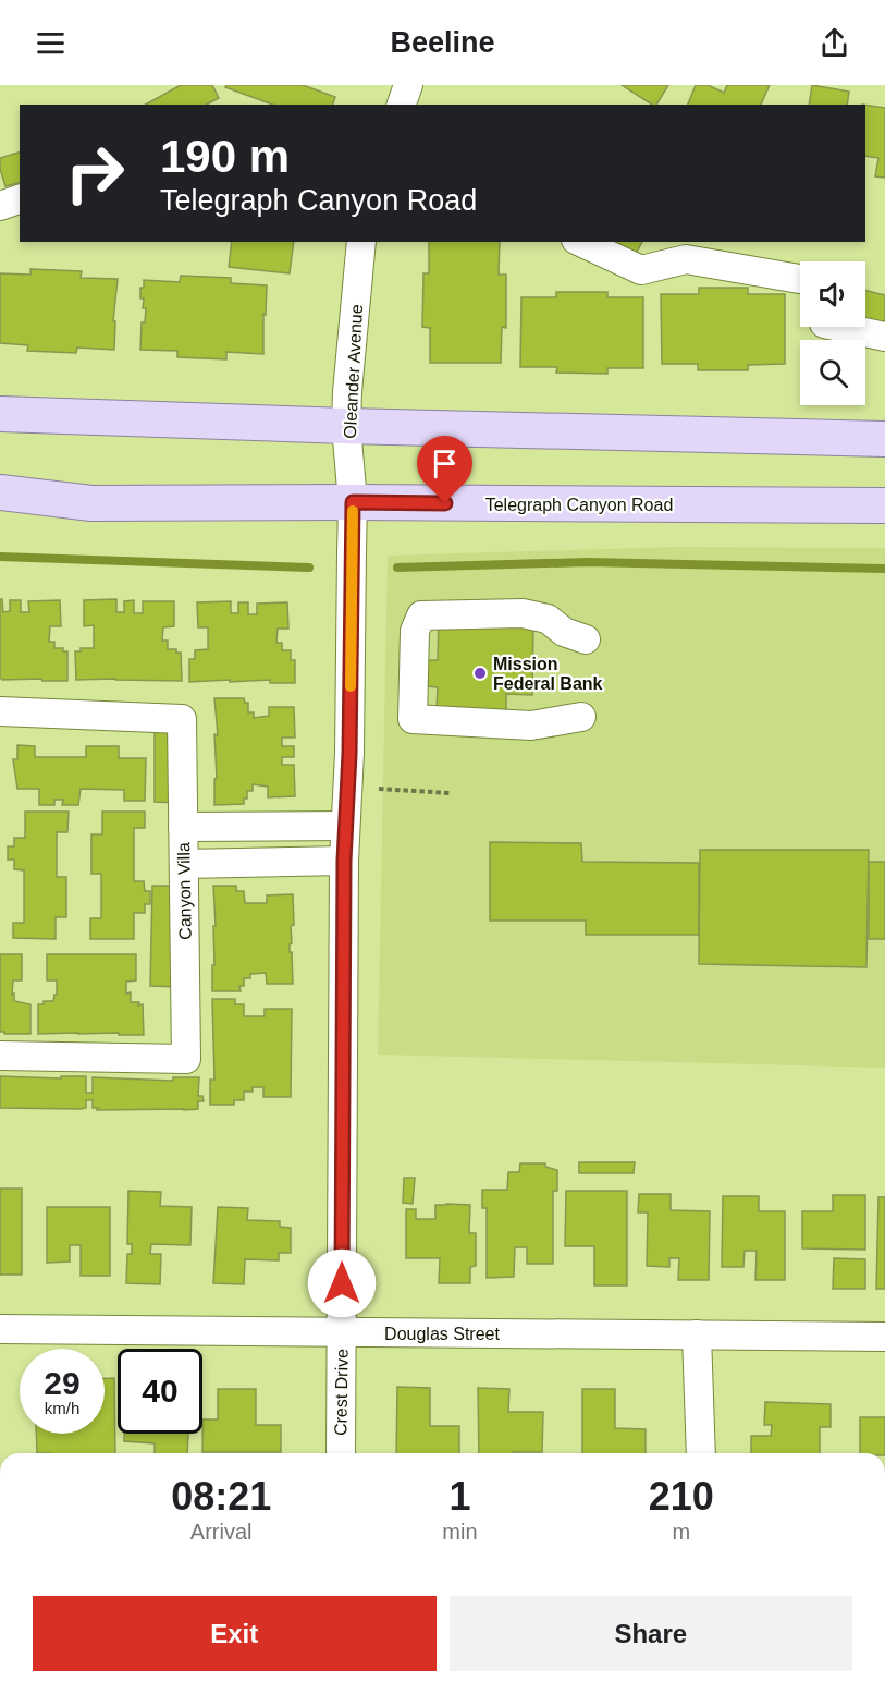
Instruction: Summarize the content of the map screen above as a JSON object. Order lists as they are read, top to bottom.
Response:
{
  "streets": {
    "main road": ["Telegraph Canyon Road"],
    "street": [
      "Oleander Avenue",
      "Canyon Villa",
      "Douglas Street",
      "Crest Drive"
    ]
  },
  "crossings": [
    ["Oleander Avenue", "Telegraph Canyon Road"],
    ["Oleander Avenue", "Crest Drive"],
    ["Telegraph Canyon Road", "Crest Drive"],
    ["Douglas Street", "Crest Drive"]
  ],
  "places": ["Mission Federal Bank"],
  "page": {
    "header": "Beeline",
    "turn": ["190 m", "Telegraph Canyon Road"],
    "speed": "29 km/h",
    "limit": "40",
    "eta": [
      "08:21",
      "Arrival",
      "1",
      "min",
      "210",
      "m"
    ],
    "buttons": ["Exit", "Share"]
  }
}
